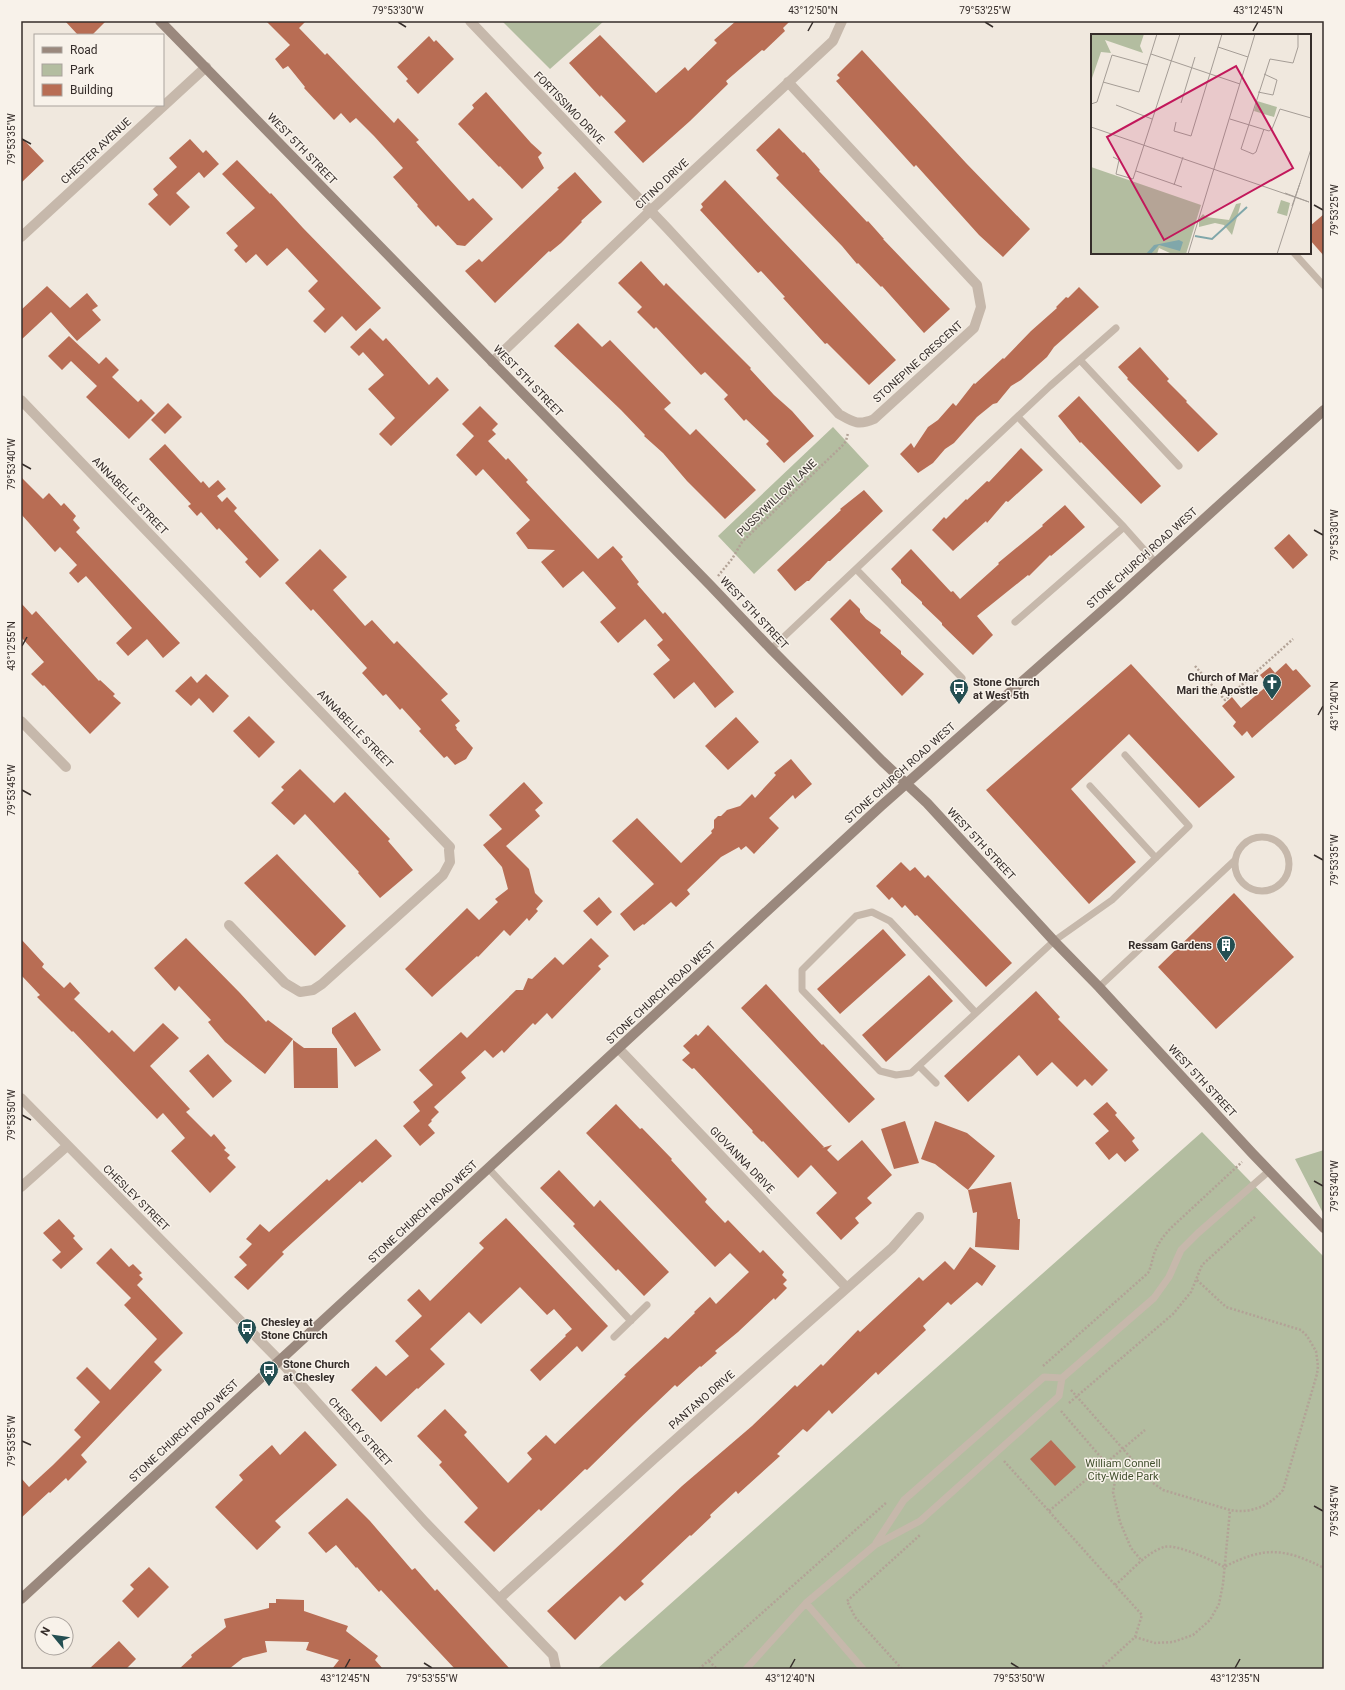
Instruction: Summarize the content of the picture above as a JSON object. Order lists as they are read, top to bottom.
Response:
{
  "streets": {
    "main road": ["WEST 5TH STREET", "STONE CHURCH ROAD WEST"],
    "street": [
      "FORTISSIMO DRIVE",
      "CHESTER AVENUE",
      "CITINO DRIVE",
      "STONEPINE CRESCENT",
      "ANNABELLE STREET",
      "GIOVANNA DRIVE",
      "CHESLEY STREET",
      "PANTANO DRIVE"
    ],
    "path": ["PUSSYWILLOW LANE"]
  },
  "crossings": [
    ["FORTISSIMO DRIVE", "CITINO DRIVE"],
    ["WEST 5TH STREET", "CHESTER AVENUE"],
    ["WEST 5TH STREET", "CITINO DRIVE"],
    ["WEST 5TH STREET", "PUSSYWILLOW LANE"],
    ["WEST 5TH STREET", "STONE CHURCH ROAD WEST"],
    ["CITINO DRIVE", "STONEPINE CRESCENT"],
    ["STONEPINE CRESCENT", "PUSSYWILLOW LANE"],
    ["STONE CHURCH ROAD WEST", "GIOVANNA DRIVE"],
    ["STONE CHURCH ROAD WEST", "CHESLEY STREET"],
    ["GIOVANNA DRIVE", "PANTANO DRIVE"],
    ["CHESLEY STREET", "PANTANO DRIVE"]
  ],
  "parks": ["William Connell City-Wide Park"],
  "places": {
    "church": ["Church of Mar Mari the Apostle"],
    "bus stop": ["Stone Church at West 5th", "Chesley at Stone Church", "Stone Church at Chesley"],
    "building": ["Ressam Gardens"]
  },
  "legend": ["Road", "Park", "Building"],
  "north": "top left",
  "coordinates": [
    "79°53'30\"W",
    "43°12'50\"N",
    "79°53'25\"W",
    "43°12'45\"N",
    "79°53'35\"W",
    "79°53'40\"W",
    "43°12'55\"N",
    "43°12'40\"N",
    "79°53'45\"W",
    "79°53'50\"W",
    "79°53'55\"W",
    "43°12'35\"N"
  ]
}
